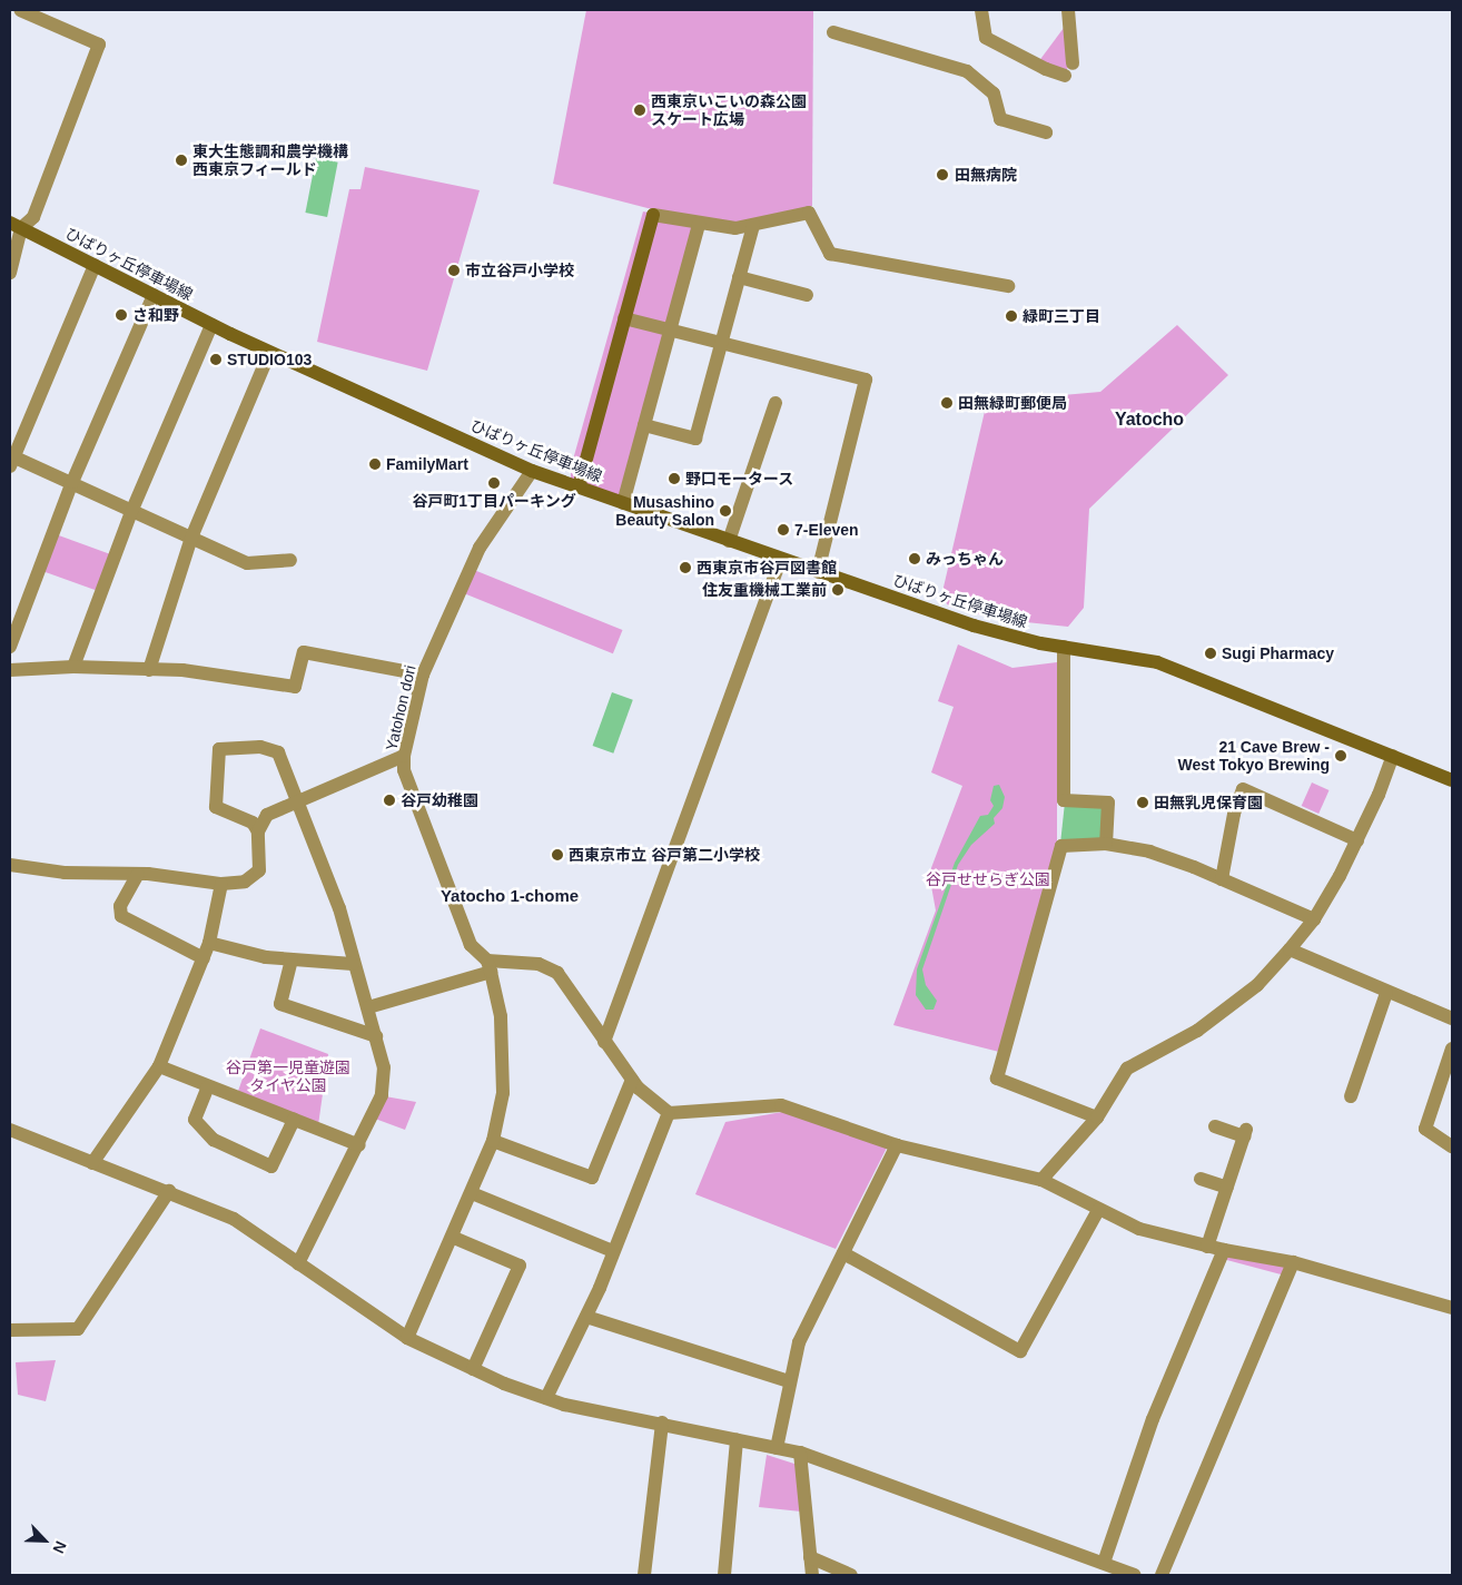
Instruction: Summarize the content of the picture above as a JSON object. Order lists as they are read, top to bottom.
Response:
{
  "streets": {
    "main road": ["ひばりヶ丘停車場線"],
    "street": ["Yatohon dori"]
  },
  "crossings": [
    ["ひばりヶ丘停車場線", "Yatohon dori"]
  ],
  "districts": ["Yatocho", "Yatocho 1-chome"],
  "parks": ["谷戸せせらぎ公園", "谷戸第一児童遊園 タイヤ公園"],
  "places": [
    "西東京いこいの森公園 スケート広場",
    "東大生態調和農学機構 西東京フィールド",
    "田無病院",
    "市立谷戸小学校",
    "さ和野",
    "緑町三丁目",
    "STUDIO103",
    "田無緑町郵便局",
    "FamilyMart",
    "野口モータース",
    "谷戸町1丁目パーキング",
    "Musashino Beauty Salon",
    "7-Eleven",
    "みっちゃん",
    "西東京市谷戸図書館",
    "住友重機械工業前",
    "Sugi Pharmacy",
    "21 Cave Brew - West Tokyo Brewing",
    "谷戸幼稚園",
    "田無乳児保育園",
    "西東京市立 谷戸第二小学校"
  ],
  "north": "bottom right"
}
